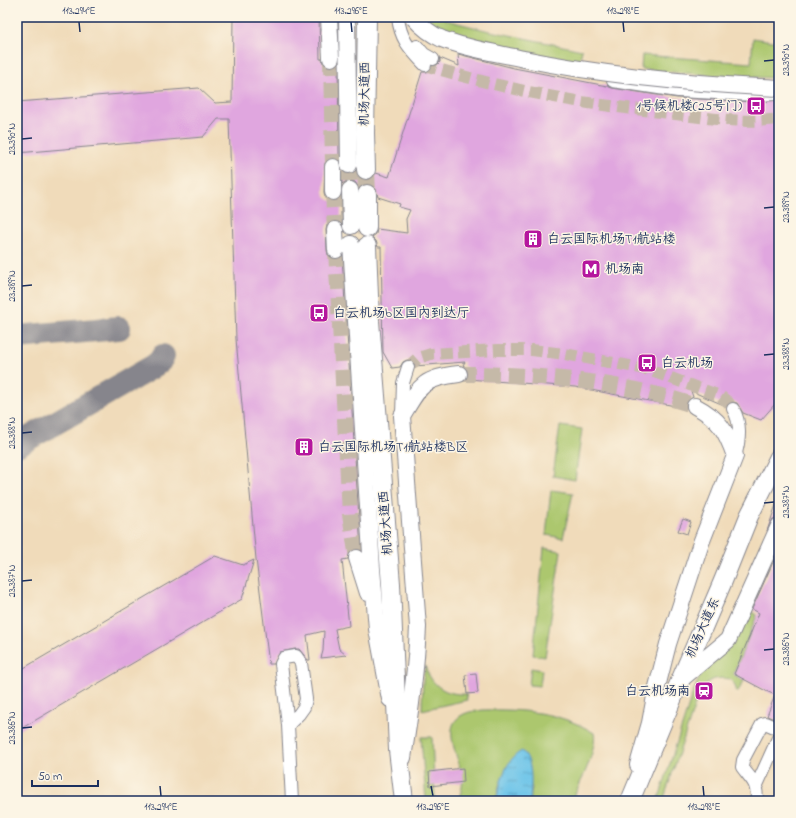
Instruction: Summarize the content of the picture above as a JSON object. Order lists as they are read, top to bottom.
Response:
{
  "streets": {
    "highway": ["机场大道西", "机场大道东"]
  },
  "places": {
    "bus stop": ["1号候机楼(25号门)", "白云机场b区国内到达厅", "白云机场"],
    "building": ["白云国际机场T1航站楼", "白云国际机场T1航站楼B区"],
    "metro station": ["机场南"],
    "station": ["白云机场南"]
  },
  "scale_bar": "50 m",
  "coordinates": [
    "113.294°E",
    "113.296°E",
    "113.298°E",
    "23.390°N",
    "23.389°N",
    "23.388°N",
    "23.387°N",
    "23.386°N"
  ]
}
